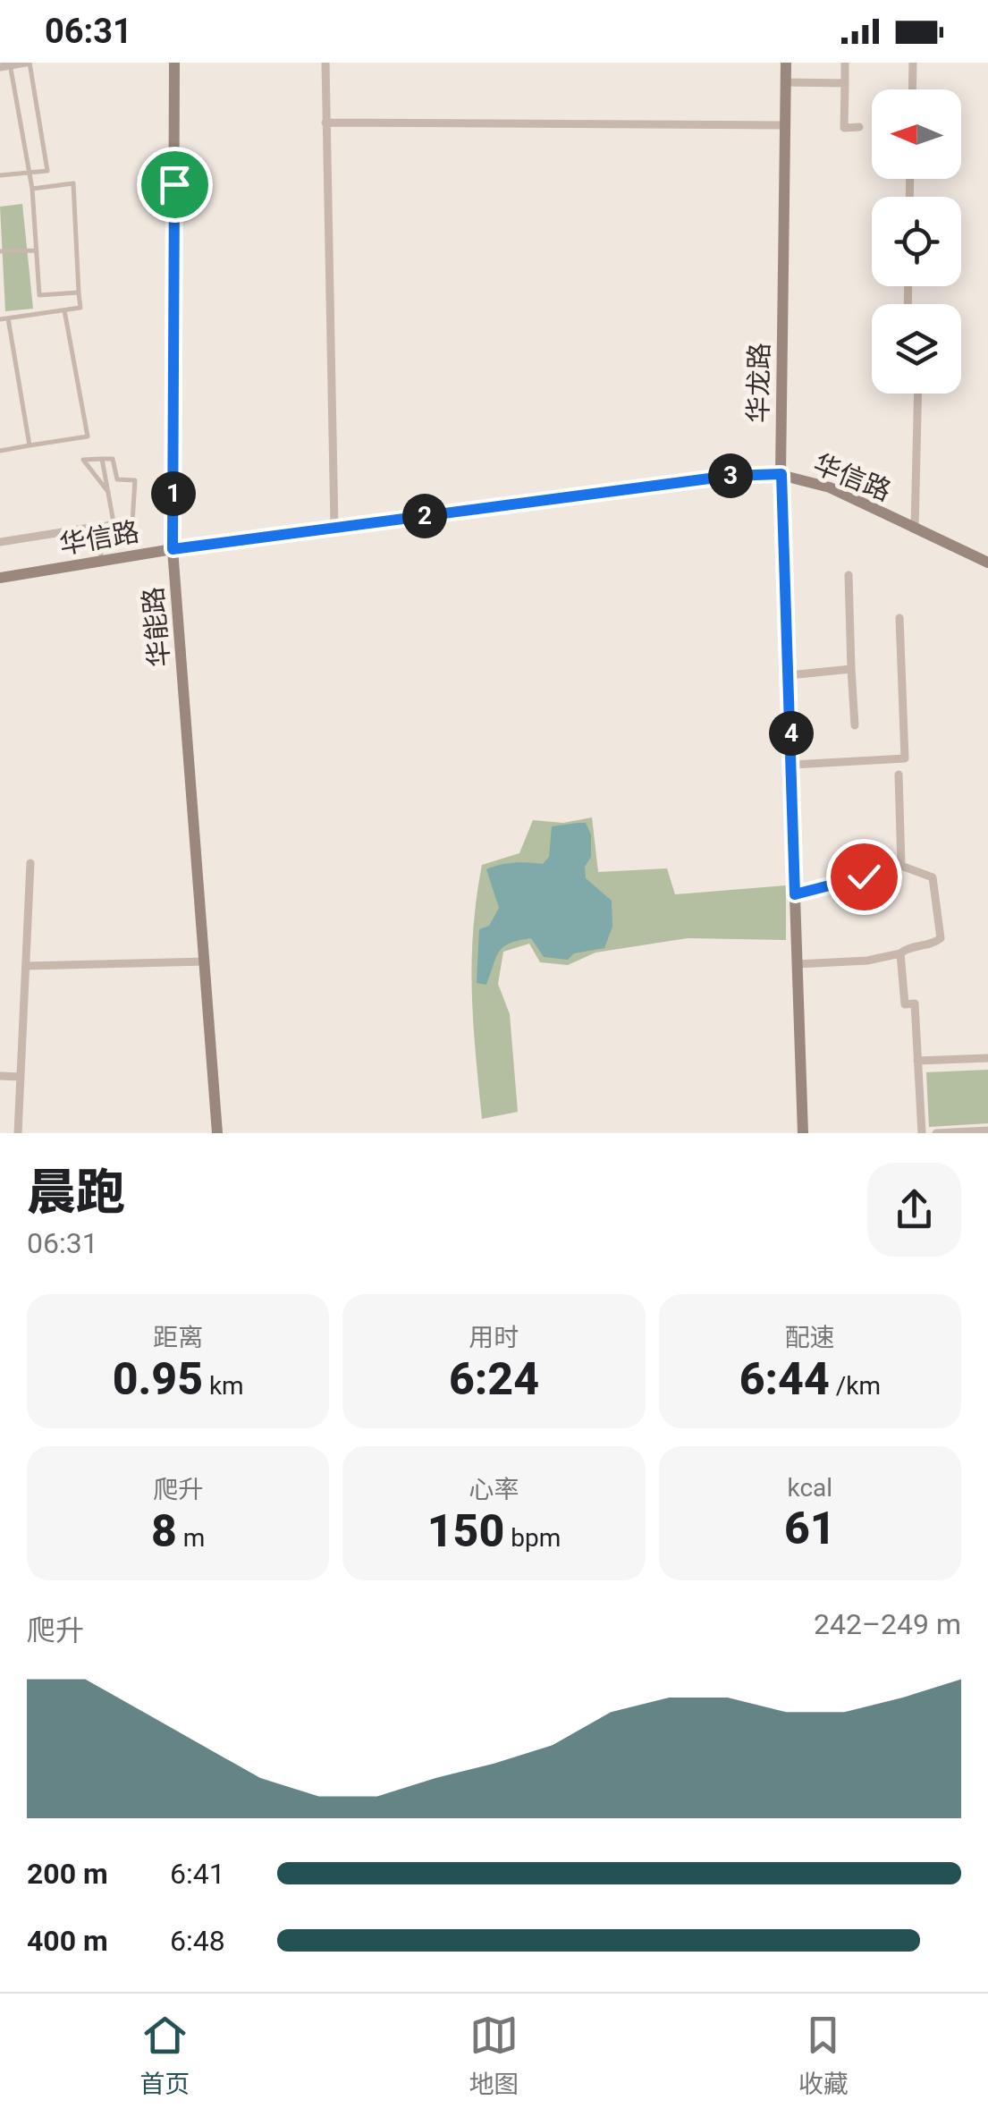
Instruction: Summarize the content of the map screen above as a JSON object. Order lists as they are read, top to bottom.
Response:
{
  "streets": {
    "main road": ["华龙路", "华信路", "华能路"]
  },
  "crossings": [
    ["华龙路", "华信路"],
    ["华信路", "华能路"]
  ],
  "north": "left",
  "page": {
    "status": "06:31",
    "pins": [
      "3",
      "1",
      "2",
      "4"
    ],
    "heading": ["晨跑", "06:31"],
    "stats": [
      ["距离", "0.95 km"],
      ["用时", "6:24"],
      ["配速", "6:44 /km"],
      ["爬升", "8 m"],
      ["心率", "150 bpm"],
      ["kcal", "61"]
    ],
    "chart": ["爬升", "242–249 m"],
    "list": [
      {
        "name": "200 m",
        "note": "6:41"
      },
      {
        "name": "400 m",
        "note": "6:48"
      }
    ],
    "tabs": ["首页", "地图", "收藏"]
  }
}
